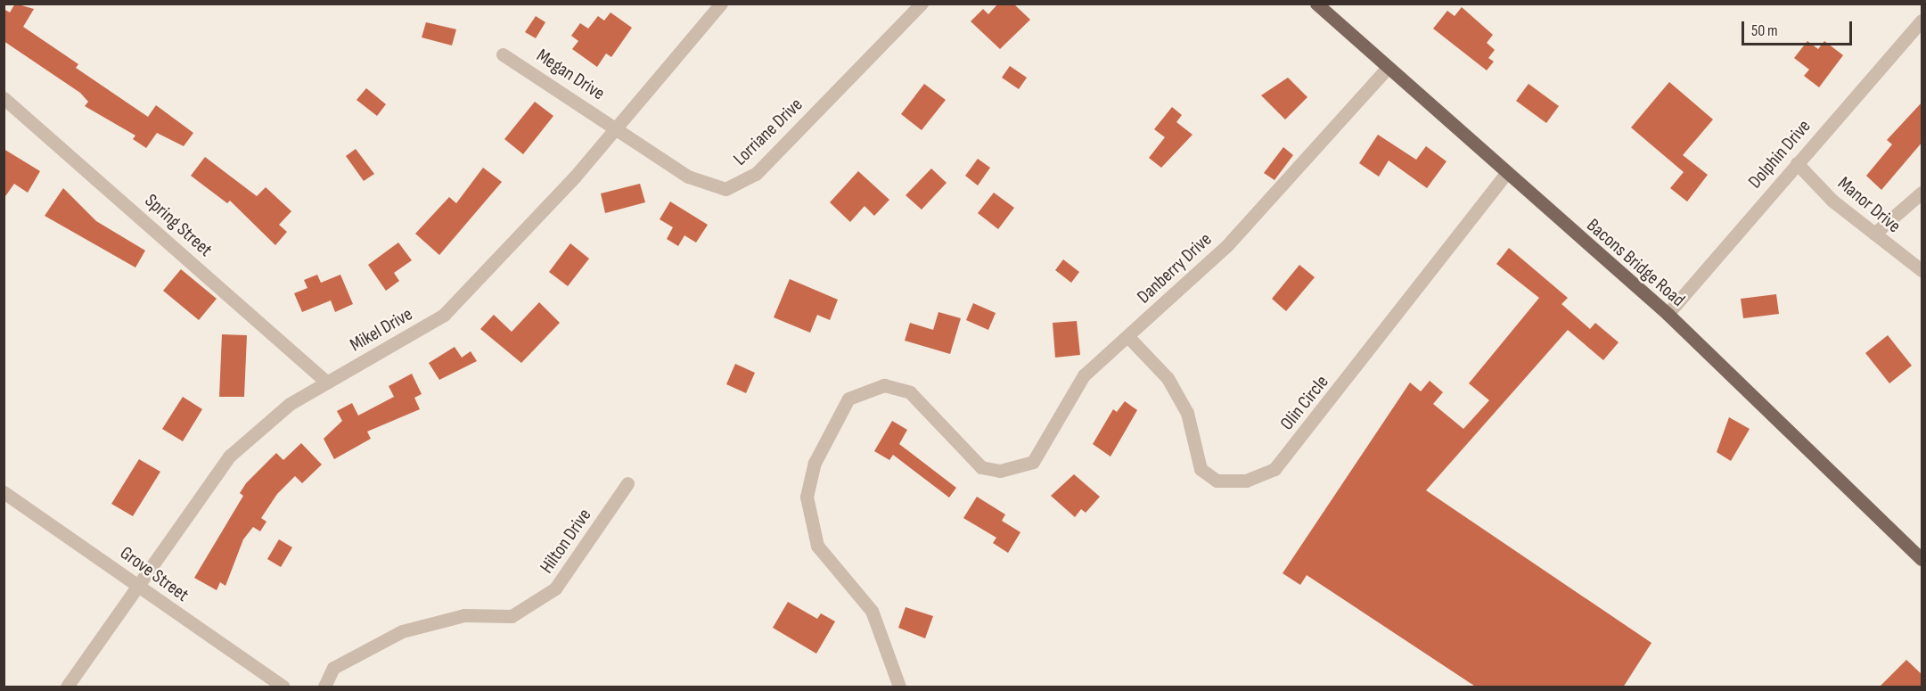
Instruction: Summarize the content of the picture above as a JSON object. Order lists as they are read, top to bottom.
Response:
{
  "streets": {
    "main road": ["Bacons Bridge Road"],
    "street": [
      "Megan Drive",
      "Lorriane Drive",
      "Dolphin Drive",
      "Manor Drive",
      "Spring Street",
      "Danberry Drive",
      "Mikel Drive",
      "Olin Circle",
      "Hilton Drive",
      "Grove Street"
    ]
  },
  "crossings": [
    ["Megan Drive", "Lorriane Drive"],
    ["Megan Drive", "Mikel Drive"],
    ["Lorriane Drive", "Mikel Drive"],
    ["Dolphin Drive", "Manor Drive"],
    ["Dolphin Drive", "Bacons Bridge Road"],
    ["Spring Street", "Mikel Drive"],
    ["Bacons Bridge Road", "Danberry Drive"],
    ["Bacons Bridge Road", "Olin Circle"],
    ["Danberry Drive", "Olin Circle"],
    ["Mikel Drive", "Grove Street"]
  ],
  "scale_bar": "50 m"
}
